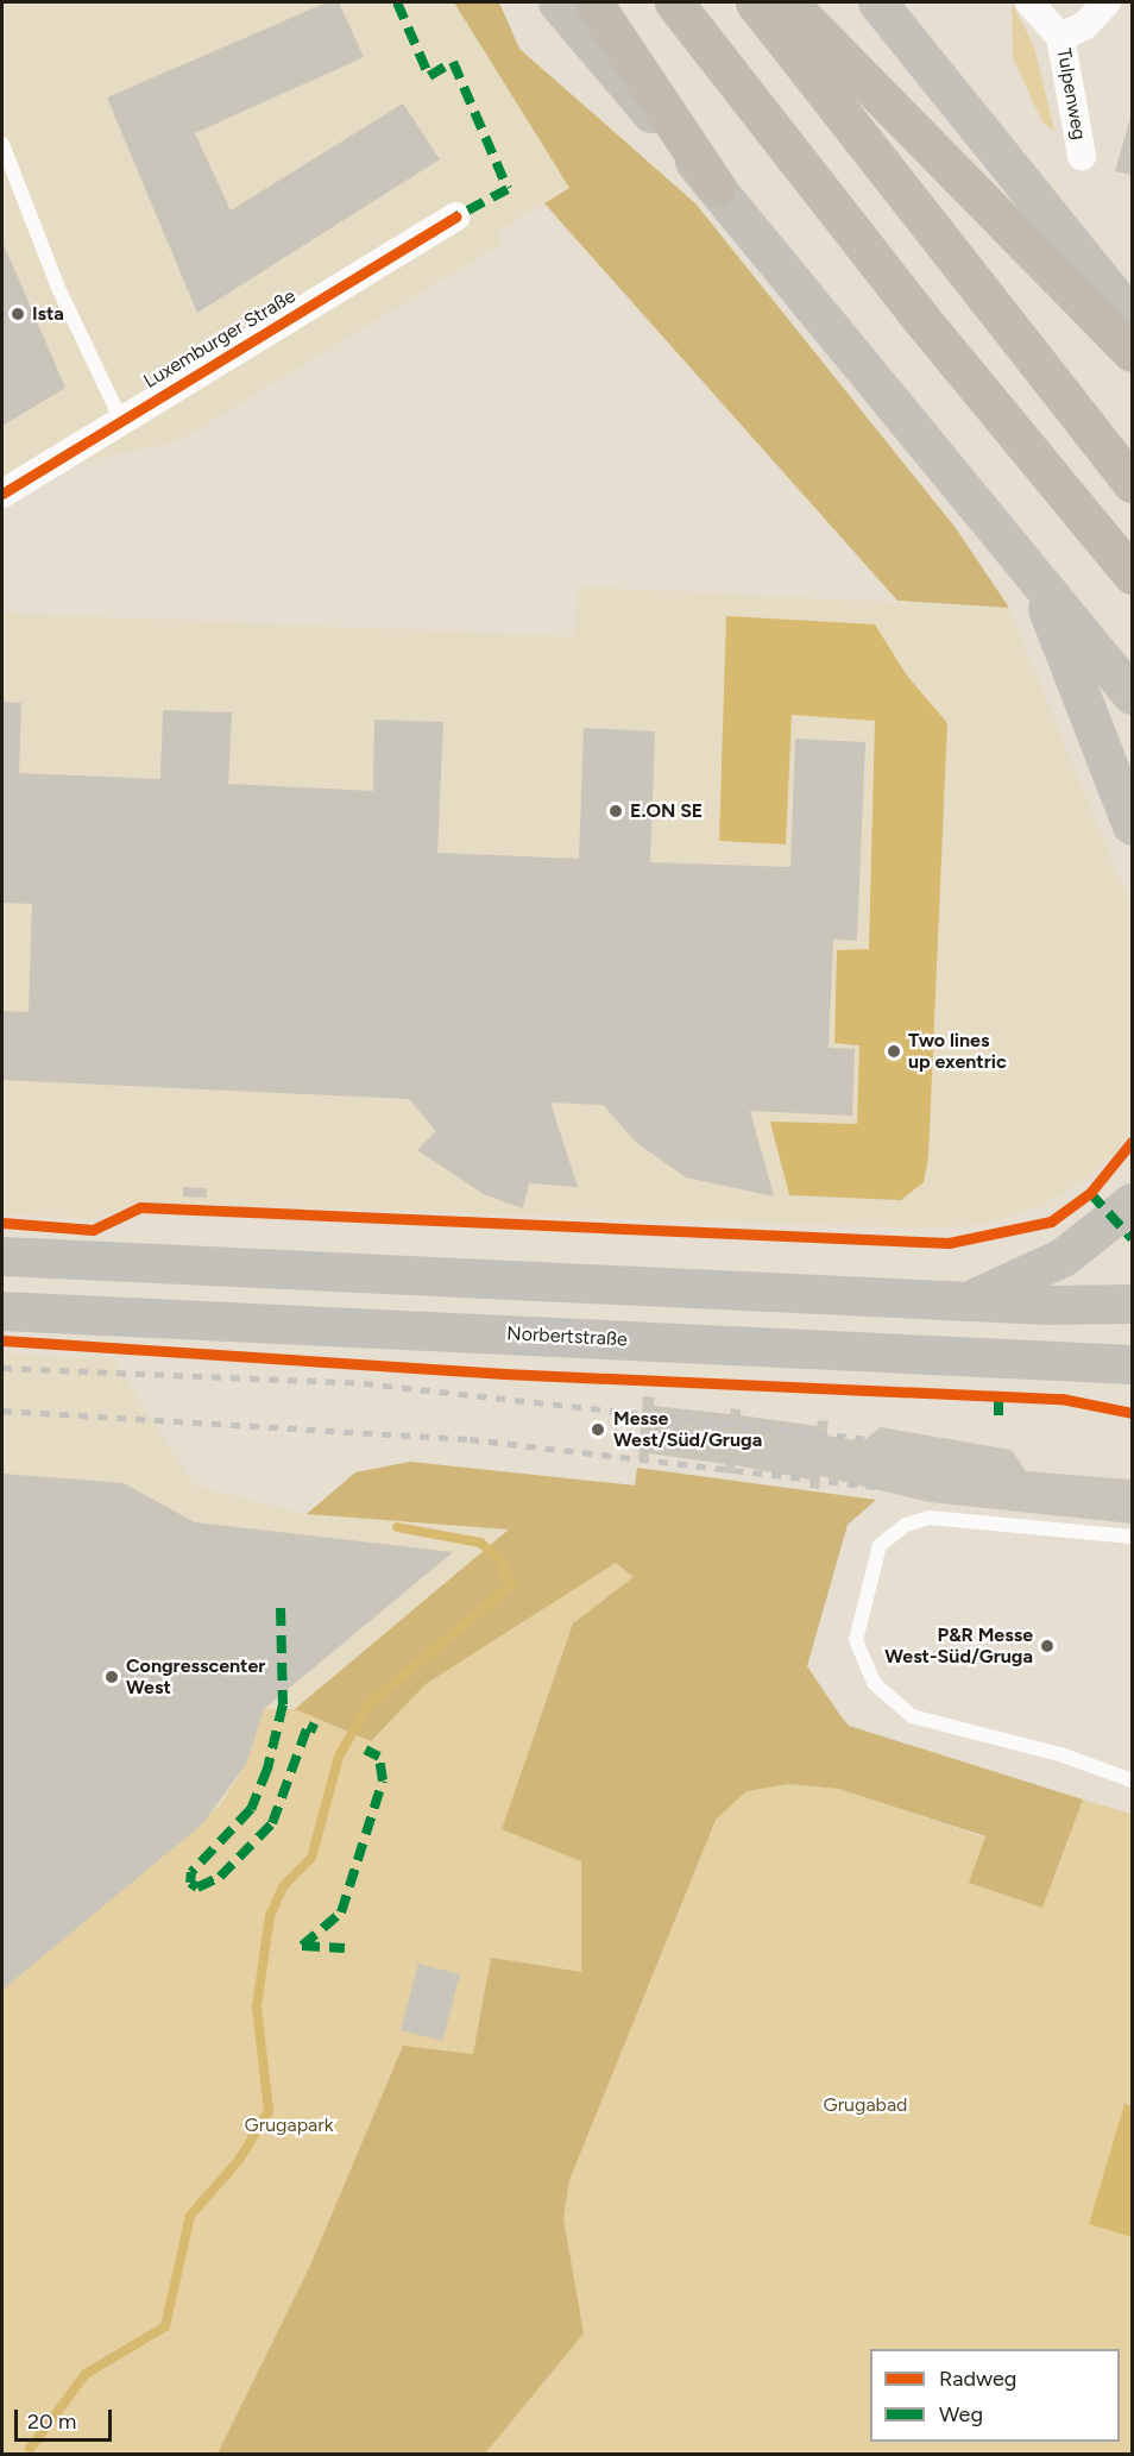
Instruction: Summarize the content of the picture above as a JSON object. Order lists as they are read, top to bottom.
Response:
{
  "streets": {
    "main road": ["Norbertstraße"],
    "street": ["Tulpenweg", "Luxemburger Straße"]
  },
  "parks": ["Grugabad", "Grugapark"],
  "places": [
    "Ista",
    "E.ON SE",
    "Two lines up exentric",
    "Messe West/Süd/Gruga",
    "P&R Messe West-Süd/Gruga",
    "Congresscenter West"
  ],
  "legend": ["Radweg", "Weg"],
  "scale_bar": "20 m"
}
